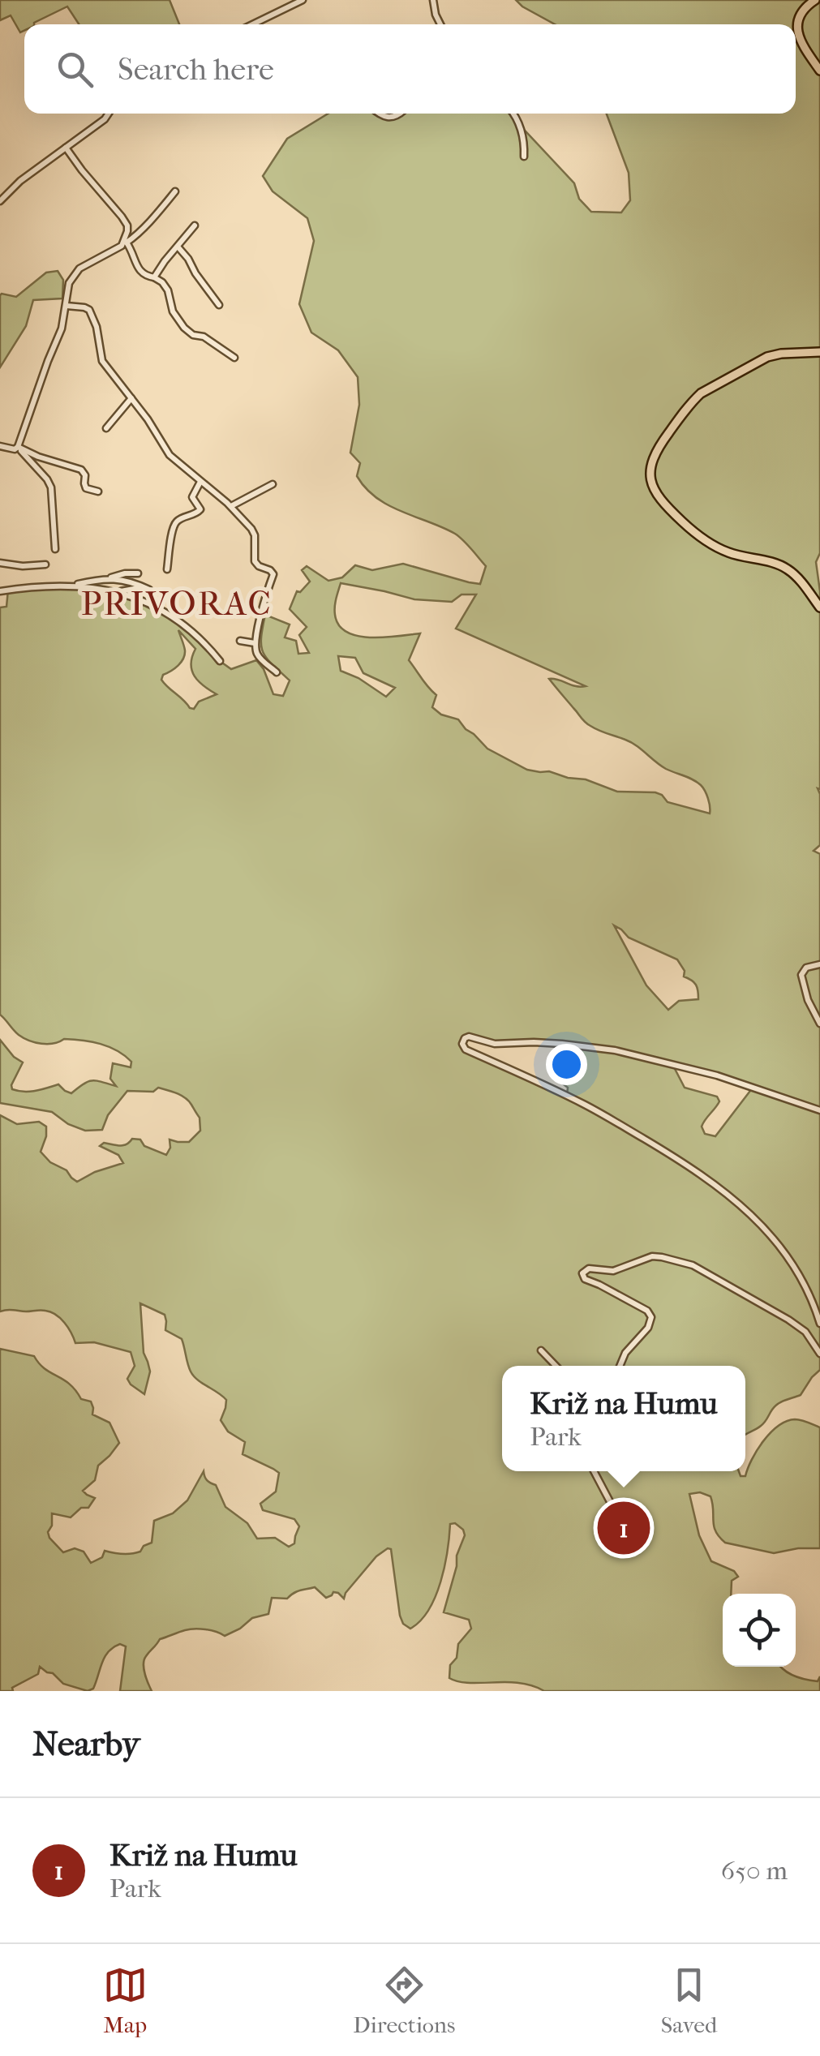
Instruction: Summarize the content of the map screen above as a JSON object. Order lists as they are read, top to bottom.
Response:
{
  "districts": ["PRIVORAC"],
  "page": {
    "search": "Search here",
    "popup": ["Križ na Humu", "Park"],
    "pins": "1",
    "heading": "Nearby",
    "list": [
      {
        "mark": "1",
        "name": "Križ na Humu",
        "note": "Park",
        "value": "650 m"
      }
    ],
    "nav": ["Map", "Directions", "Saved"]
  }
}
